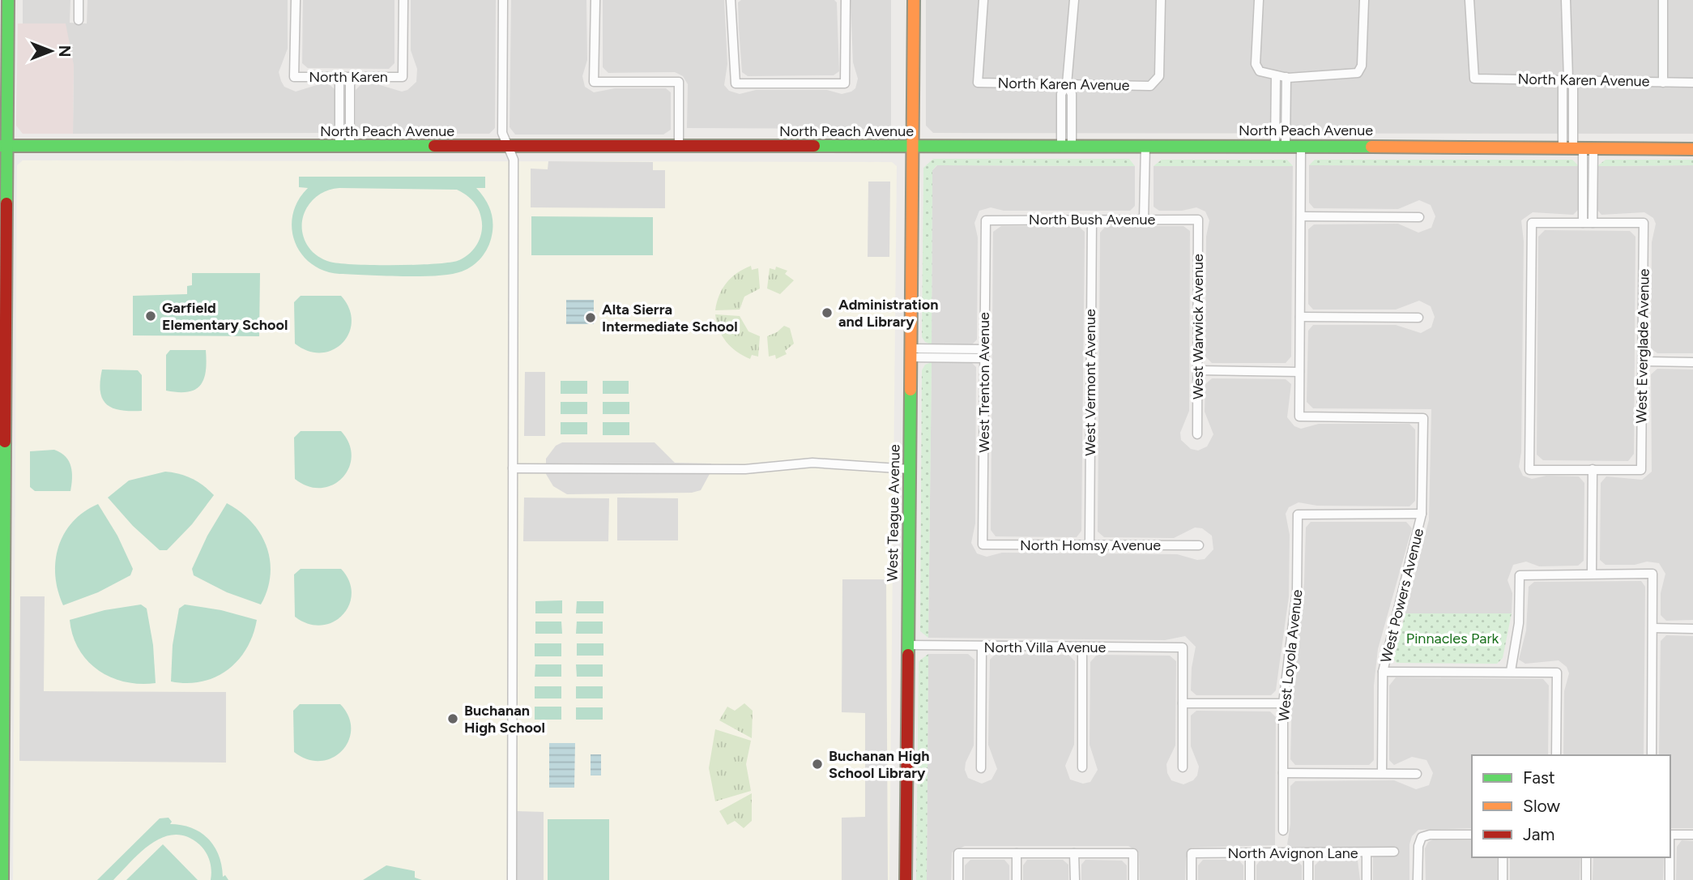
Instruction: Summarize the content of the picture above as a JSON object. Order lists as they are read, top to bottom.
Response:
{
  "streets": {
    "street": [
      "North Karen",
      "North Karen Avenue",
      "North Peach Avenue",
      "North Bush Avenue",
      "West Warwick Avenue",
      "West Everglade Avenue",
      "West Trenton Avenue",
      "West Vermont Avenue",
      "West Teague Avenue",
      "North Homsy Avenue",
      "West Powers Avenue",
      "North Villa Avenue",
      "West Loyola Avenue",
      "North Avignon Lane"
    ]
  },
  "crossings": [
    ["North Peach Avenue", "West Teague Avenue"],
    ["North Bush Avenue", "West Warwick Avenue"],
    ["North Bush Avenue", "West Trenton Avenue"],
    ["North Bush Avenue", "West Vermont Avenue"],
    ["West Trenton Avenue", "North Homsy Avenue"],
    ["West Vermont Avenue", "North Homsy Avenue"],
    ["West Teague Avenue", "North Villa Avenue"],
    ["West Powers Avenue", "West Loyola Avenue"]
  ],
  "parks": ["Pinnacles Park"],
  "places": [
    "Administration and Library",
    "Garfield Elementary School",
    "Alta Sierra Intermediate School",
    "Buchanan High School",
    "Buchanan High School Library"
  ],
  "legend": ["Fast", "Slow", "Jam"],
  "north": "right"
}
